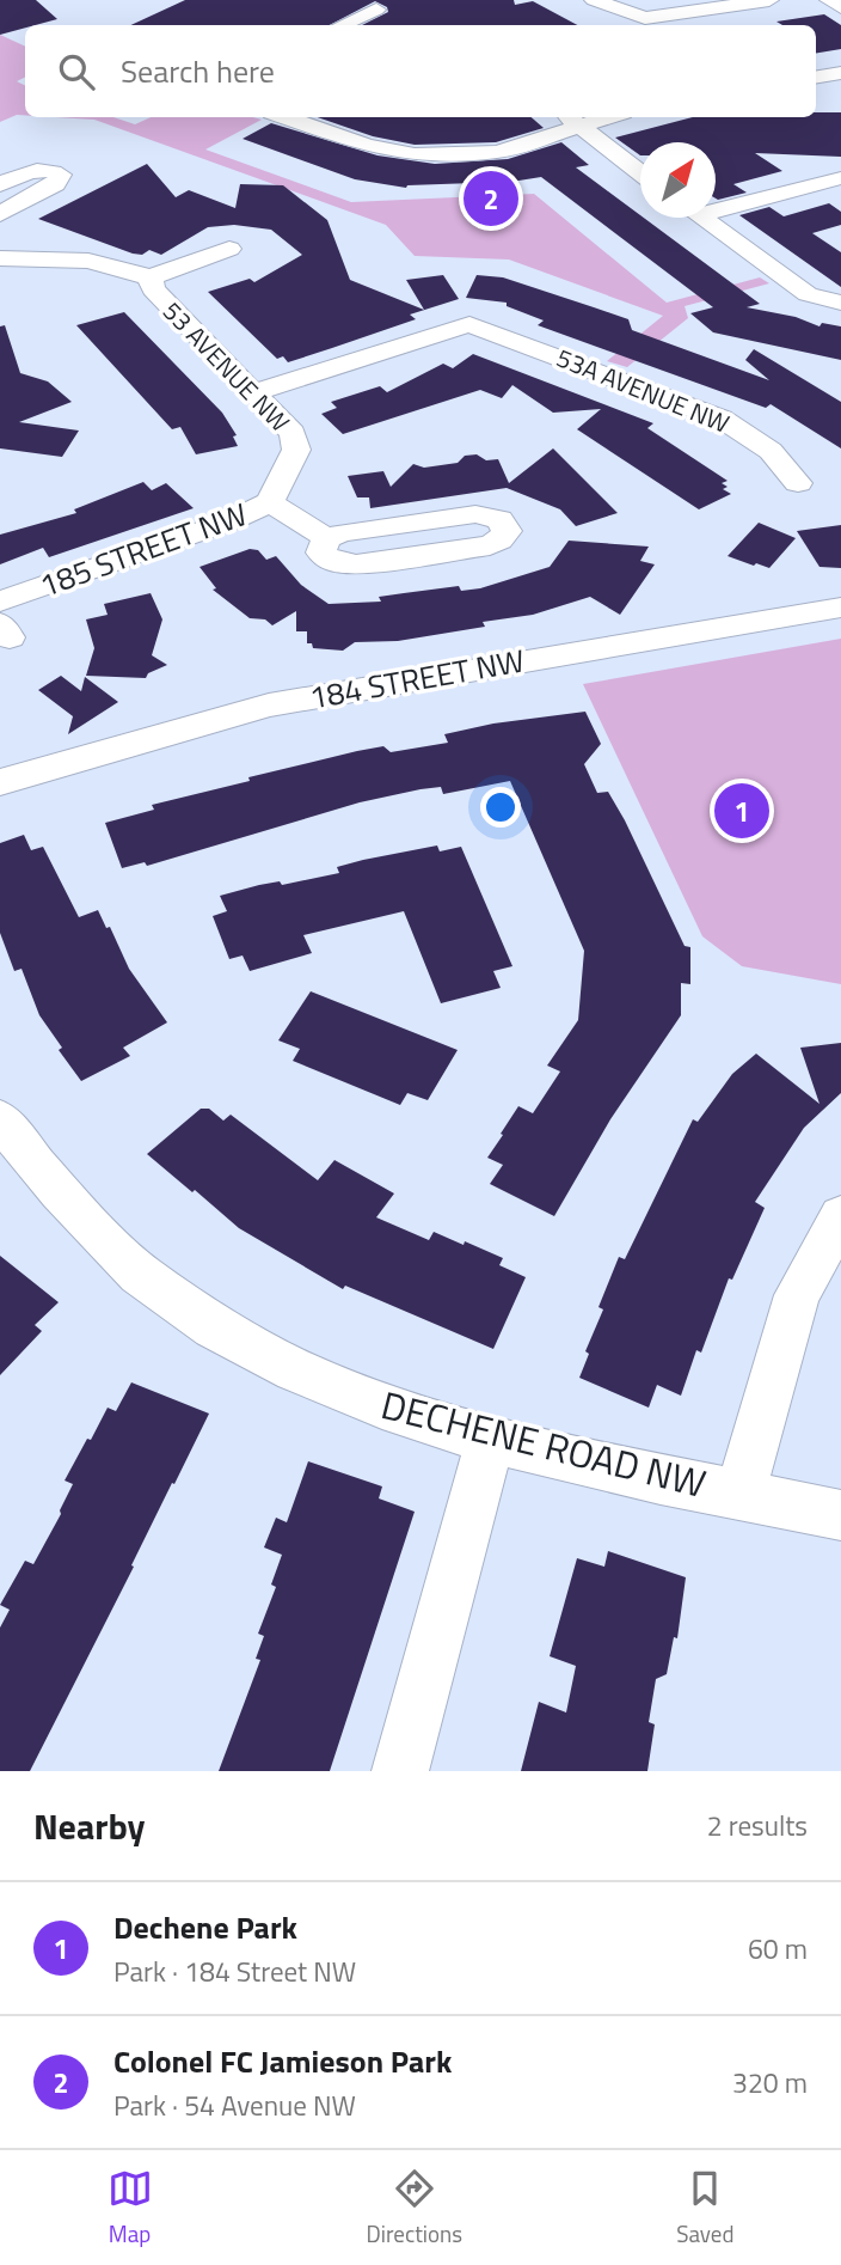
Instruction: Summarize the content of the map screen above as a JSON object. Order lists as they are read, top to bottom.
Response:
{
  "streets": {
    "street": [
      "53 AVENUE NW",
      "53A AVENUE NW",
      "185 STREET NW",
      "184 STREET NW",
      "DECHENE ROAD NW"
    ]
  },
  "crossings": [
    ["53 AVENUE NW", "53A AVENUE NW"],
    ["53 AVENUE NW", "185 STREET NW"]
  ],
  "north": "top right",
  "page": {
    "search": "Search here",
    "pins": ["2", "1"],
    "heading": ["Nearby", "2 results"],
    "list": [
      {
        "mark": "1",
        "name": "Dechene Park",
        "note": "Park · 184 Street NW",
        "value": "60 m"
      },
      {
        "mark": "2",
        "name": "Colonel FC Jamieson Park",
        "note": "Park · 54 Avenue NW",
        "value": "320 m"
      }
    ],
    "nav": ["Map", "Directions", "Saved"]
  }
}
